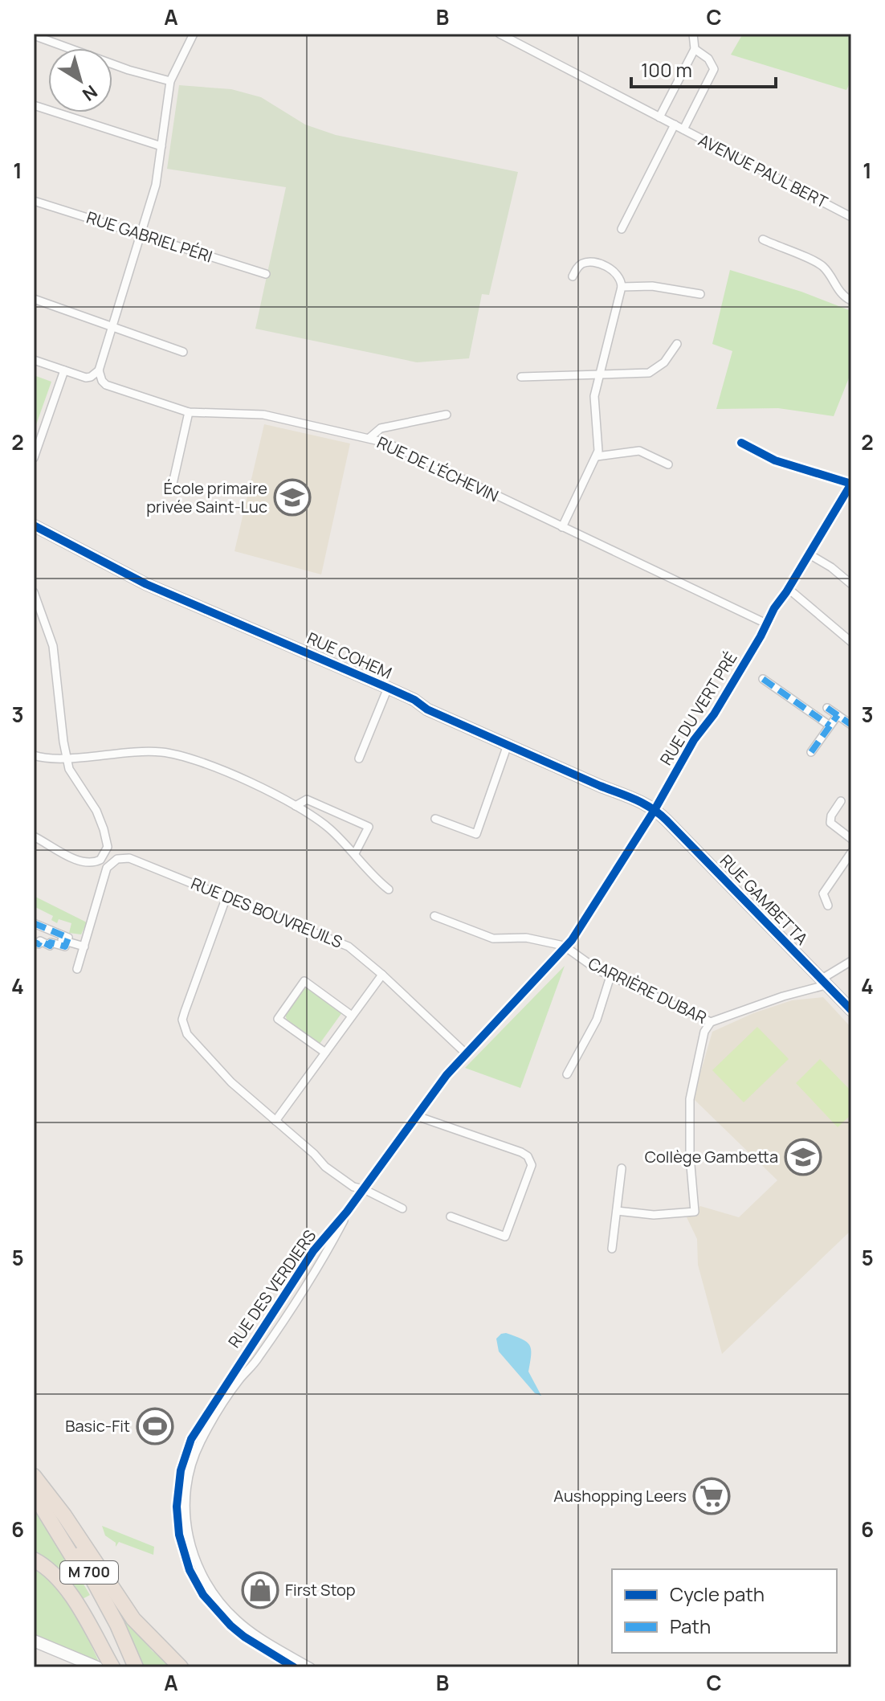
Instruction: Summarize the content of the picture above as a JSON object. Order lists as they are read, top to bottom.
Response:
{
  "streets": {
    "highway": ["M 700"],
    "street": [
      "AVENUE PAUL BERT",
      "RUE GABRIEL PÉRI",
      "RUE DE L'ÉCHEVIN",
      "RUE COHEM",
      "RUE DU VERT PRÉ",
      "RUE GAMBETTA",
      "RUE DES BOUVREUILS",
      "CARRIÈRE DUBAR",
      "RUE DES VERDIERS"
    ]
  },
  "crossings": [
    ["RUE DE L'ÉCHEVIN", "RUE DU VERT PRÉ"],
    ["RUE COHEM", "RUE DU VERT PRÉ"],
    ["RUE COHEM", "RUE GAMBETTA"],
    ["RUE DU VERT PRÉ", "RUE GAMBETTA"],
    ["RUE DU VERT PRÉ", "CARRIÈRE DUBAR"],
    ["RUE DU VERT PRÉ", "RUE DES VERDIERS"],
    ["RUE GAMBETTA", "CARRIÈRE DUBAR"],
    ["RUE DES BOUVREUILS", "RUE DES VERDIERS"],
    ["CARRIÈRE DUBAR", "RUE DES VERDIERS"]
  ],
  "places": {
    "school or university": ["École primaire privée Saint-Luc", "Collège Gambetta"],
    "sports": ["Basic-Fit"],
    "supermarket": ["Aushopping Leers"],
    "shop": ["First Stop"]
  },
  "legend": ["Cycle path", "Path"],
  "scale_bar": "100 m",
  "north": "bottom right",
  "grid": {
    "columns": ["A", "B", "C"],
    "rows": [
      "1",
      "2",
      "3",
      "4",
      "5",
      "6"
    ]
  }
}
